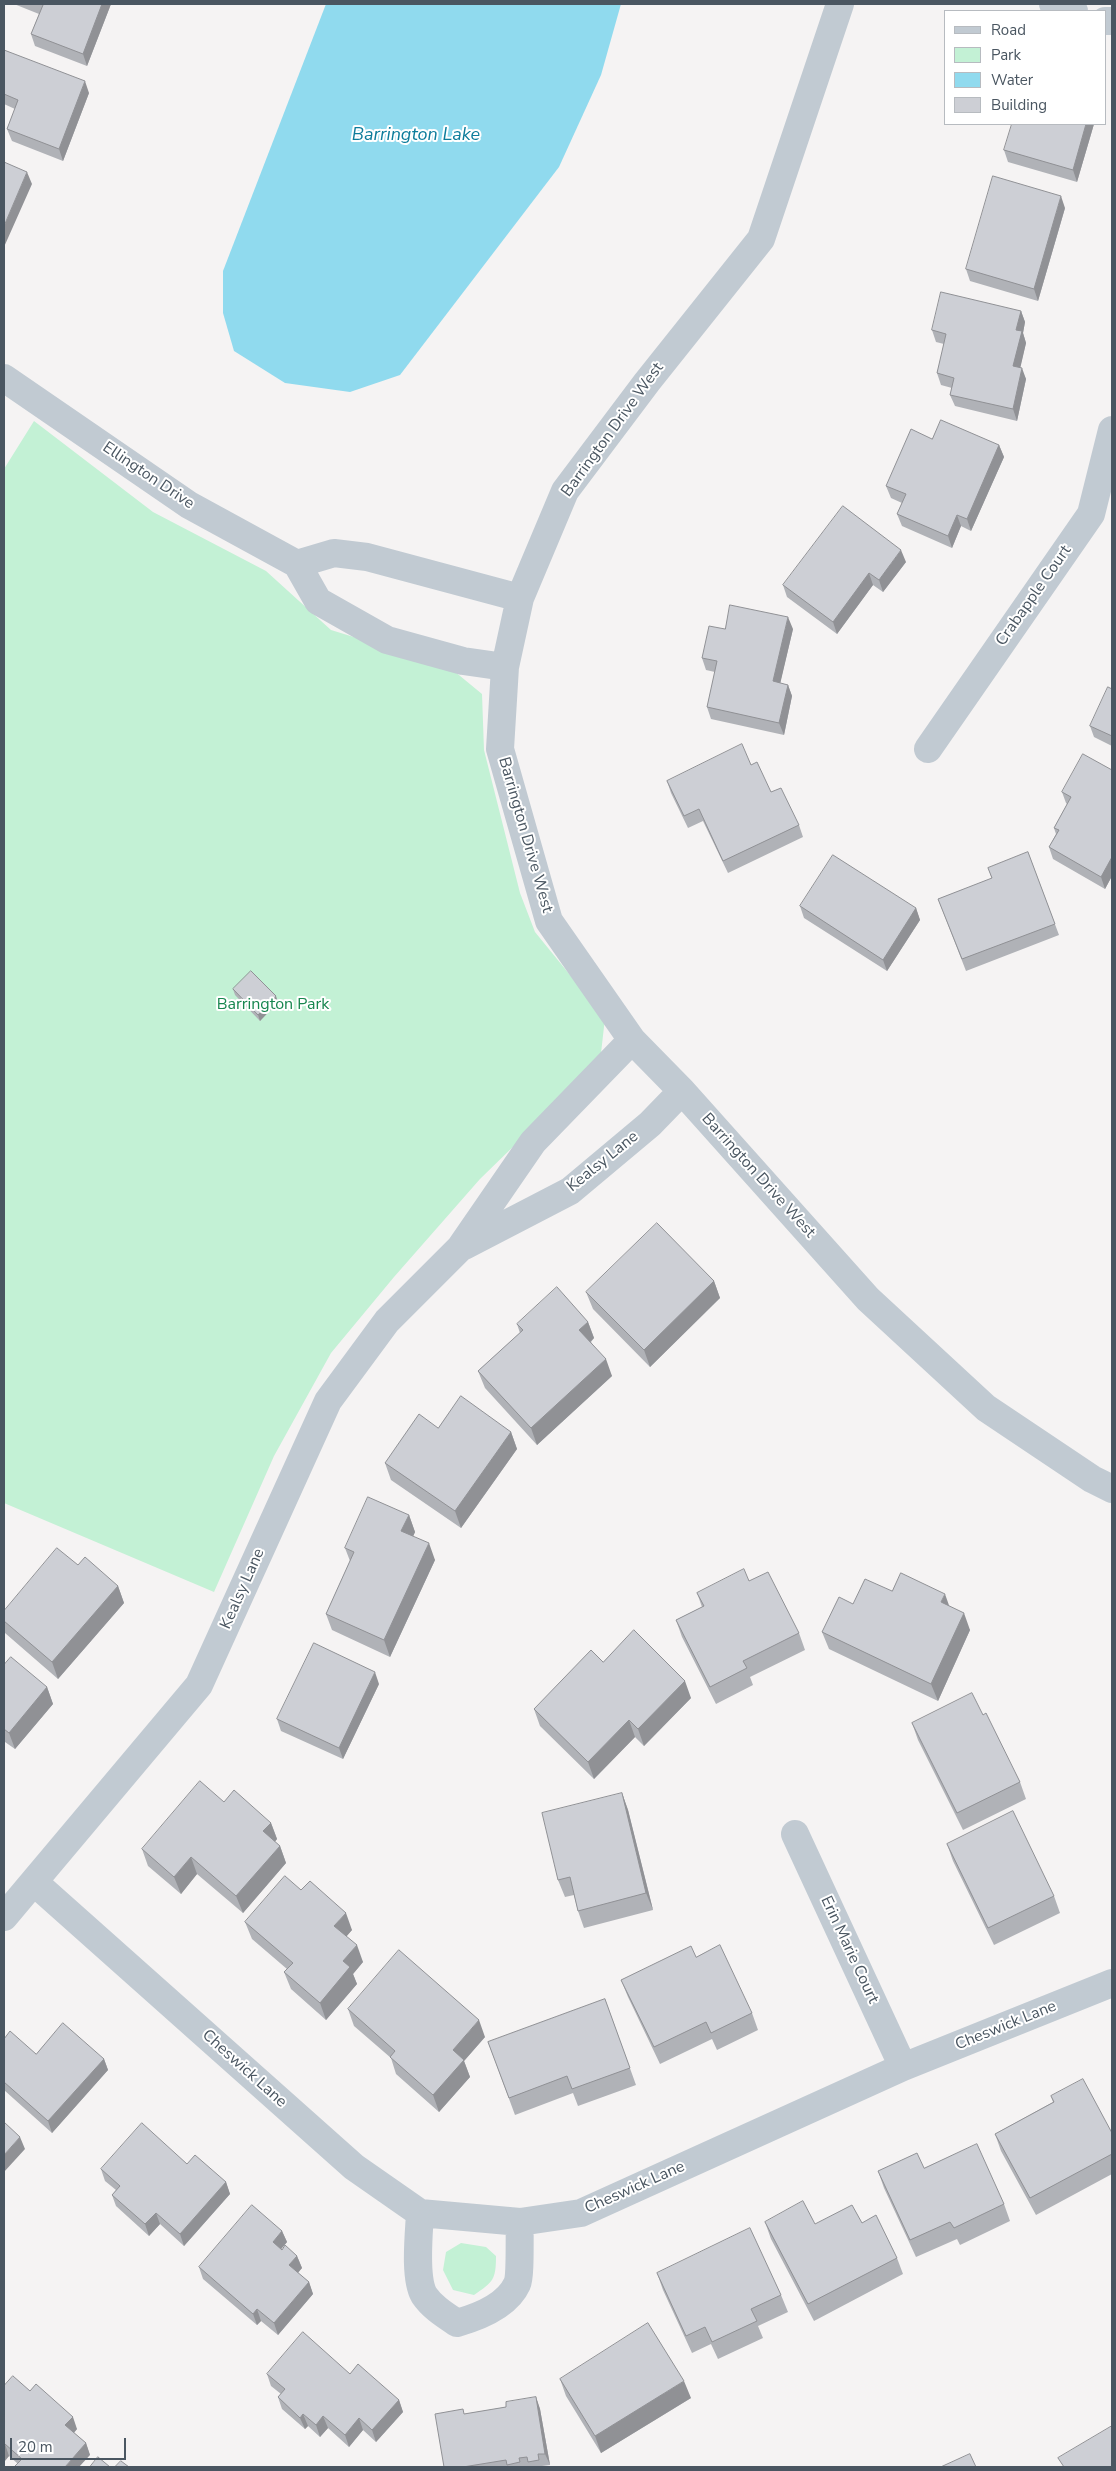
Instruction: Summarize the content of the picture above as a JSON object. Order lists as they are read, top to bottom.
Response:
{
  "streets": {
    "street": [
      "Barrington Drive West",
      "Ellington Drive",
      "Crabapple Court",
      "Kealsy Lane",
      "Erin Marie Court",
      "Cheswick Lane"
    ]
  },
  "crossings": [
    ["Barrington Drive West", "Kealsy Lane"],
    ["Kealsy Lane", "Cheswick Lane"],
    ["Erin Marie Court", "Cheswick Lane"]
  ],
  "water": ["Barrington Lake"],
  "parks": ["Barrington Park"],
  "legend": [
    "Road",
    "Park",
    "Water",
    "Building"
  ],
  "scale_bar": "20 m"
}
